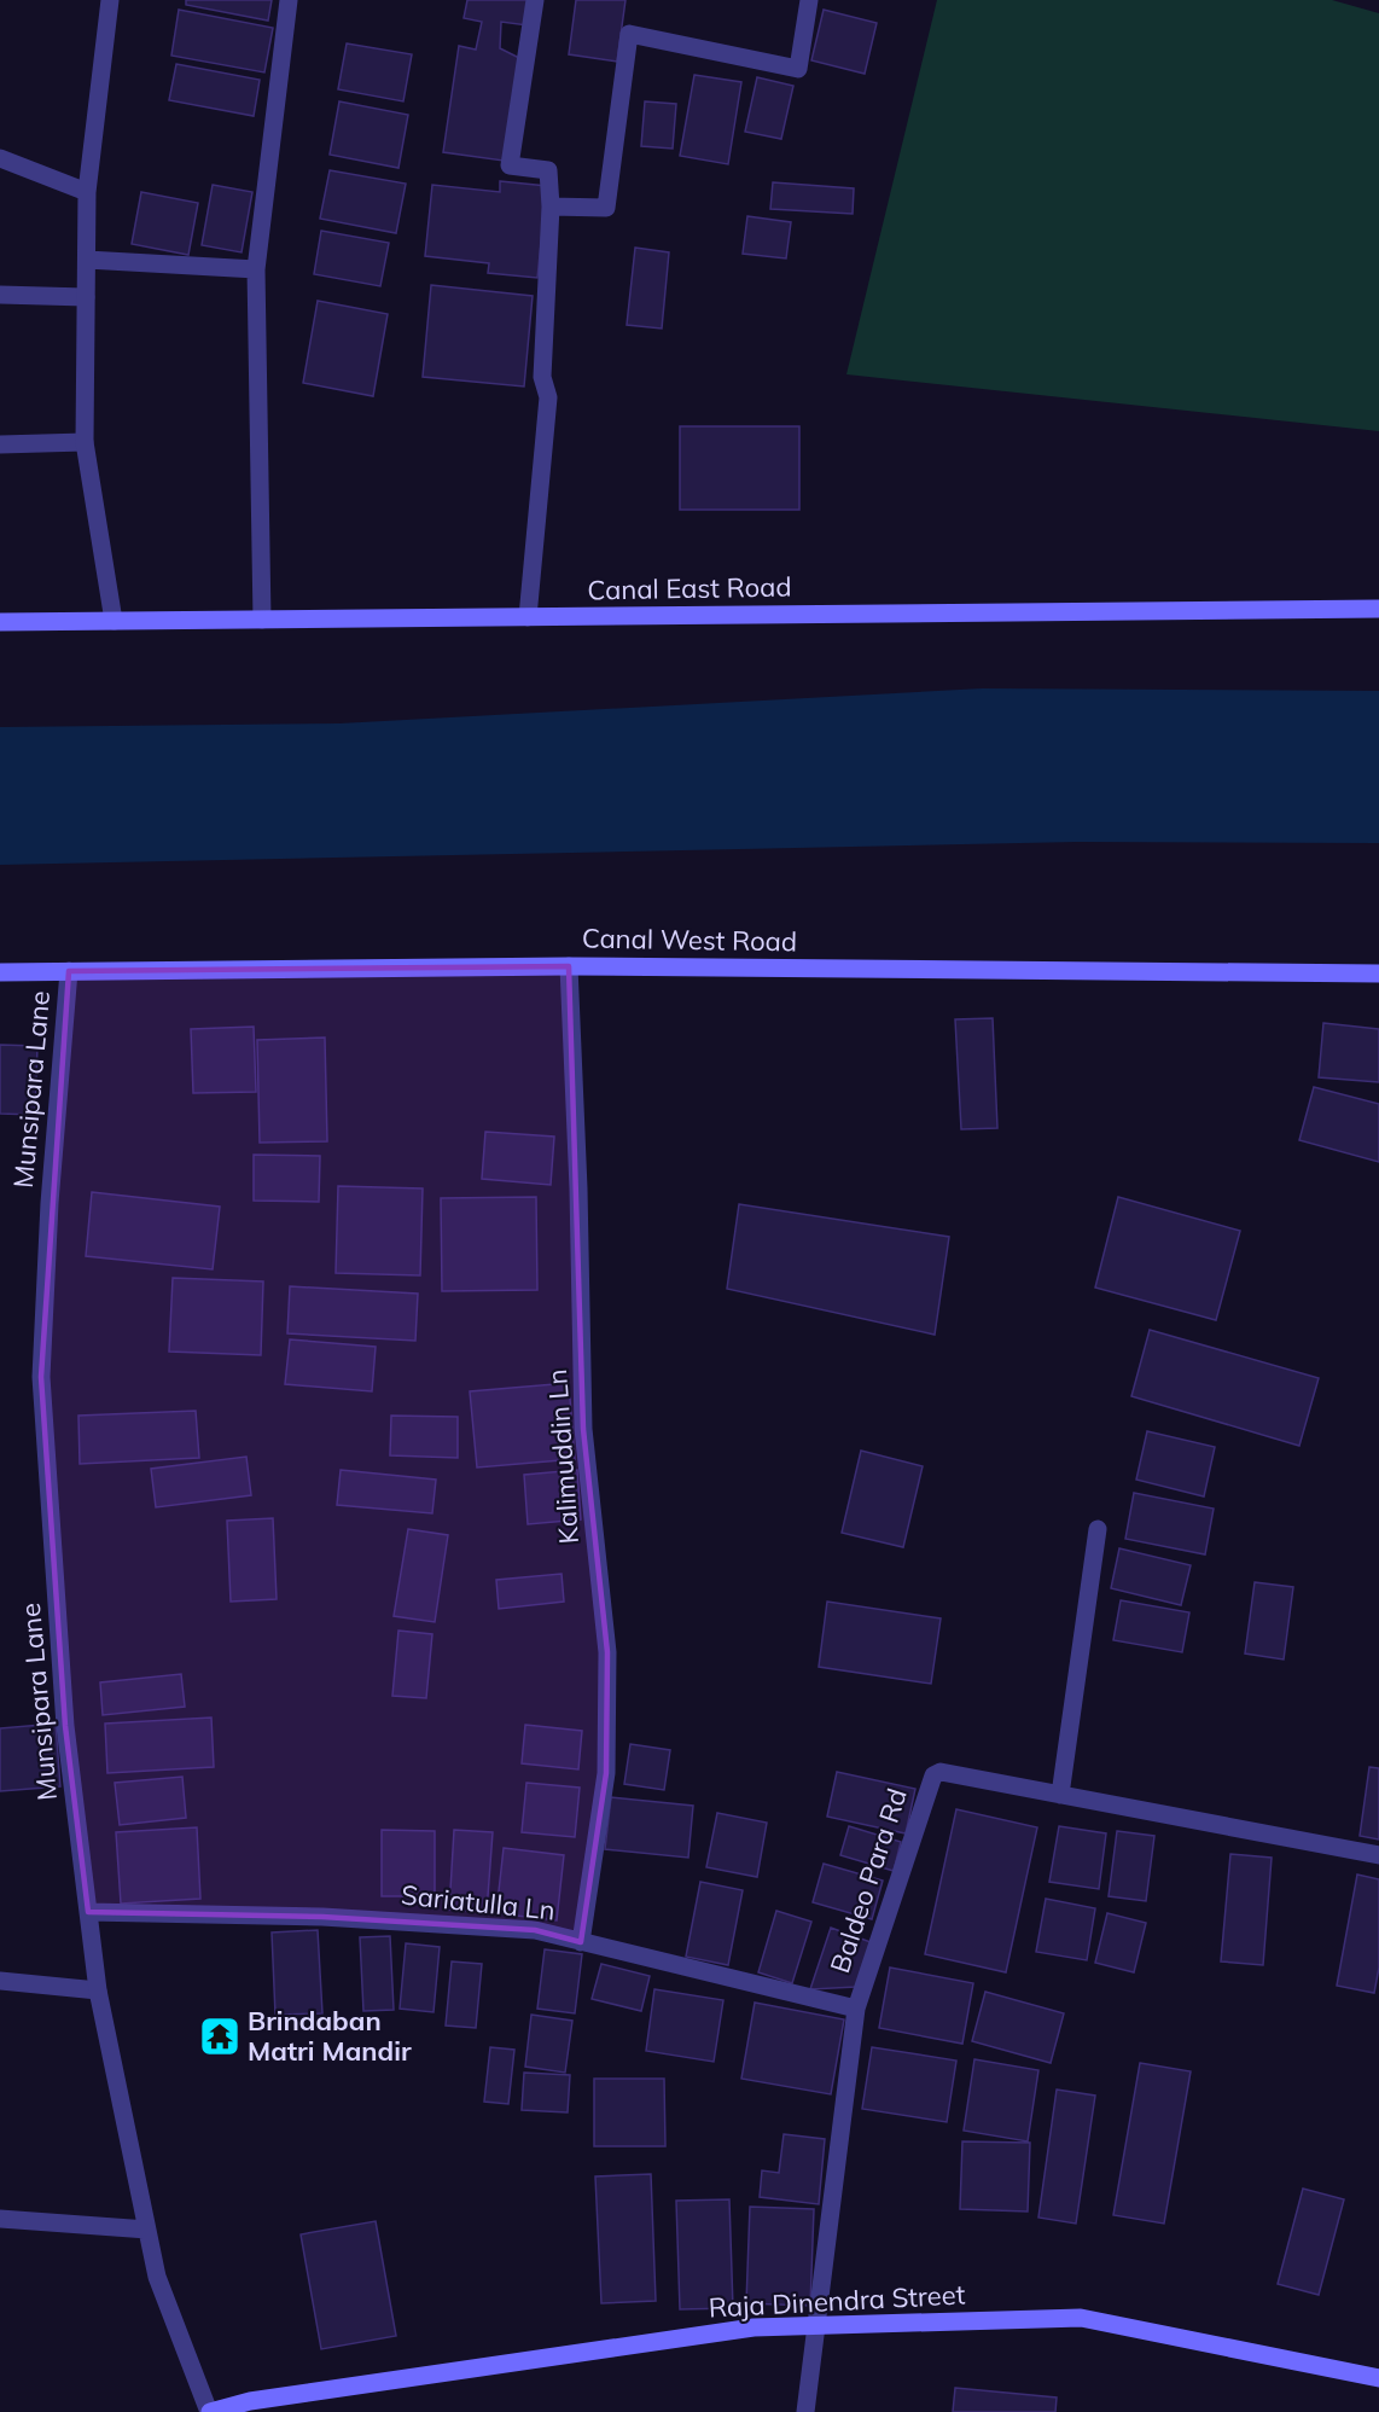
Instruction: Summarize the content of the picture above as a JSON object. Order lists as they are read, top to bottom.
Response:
{
  "streets": {
    "main road": ["Canal East Road", "Canal West Road", "Raja Dinendra Street"],
    "street": [
      "Munsipara Lane",
      "Kalimuddin Ln",
      "Baldeo Para Rd",
      "Sariatulla Ln"
    ]
  },
  "crossings": [
    ["Canal West Road", "Munsipara Lane"],
    ["Canal West Road", "Kalimuddin Ln"],
    ["Munsipara Lane", "Sariatulla Ln"],
    ["Munsipara Lane", "Raja Dinendra Street"],
    ["Kalimuddin Ln", "Sariatulla Ln"],
    ["Baldeo Para Rd", "Sariatulla Ln"],
    ["Baldeo Para Rd", "Raja Dinendra Street"]
  ],
  "places": {
    "temple": ["Brindaban Matri Mandir"]
  }
}
